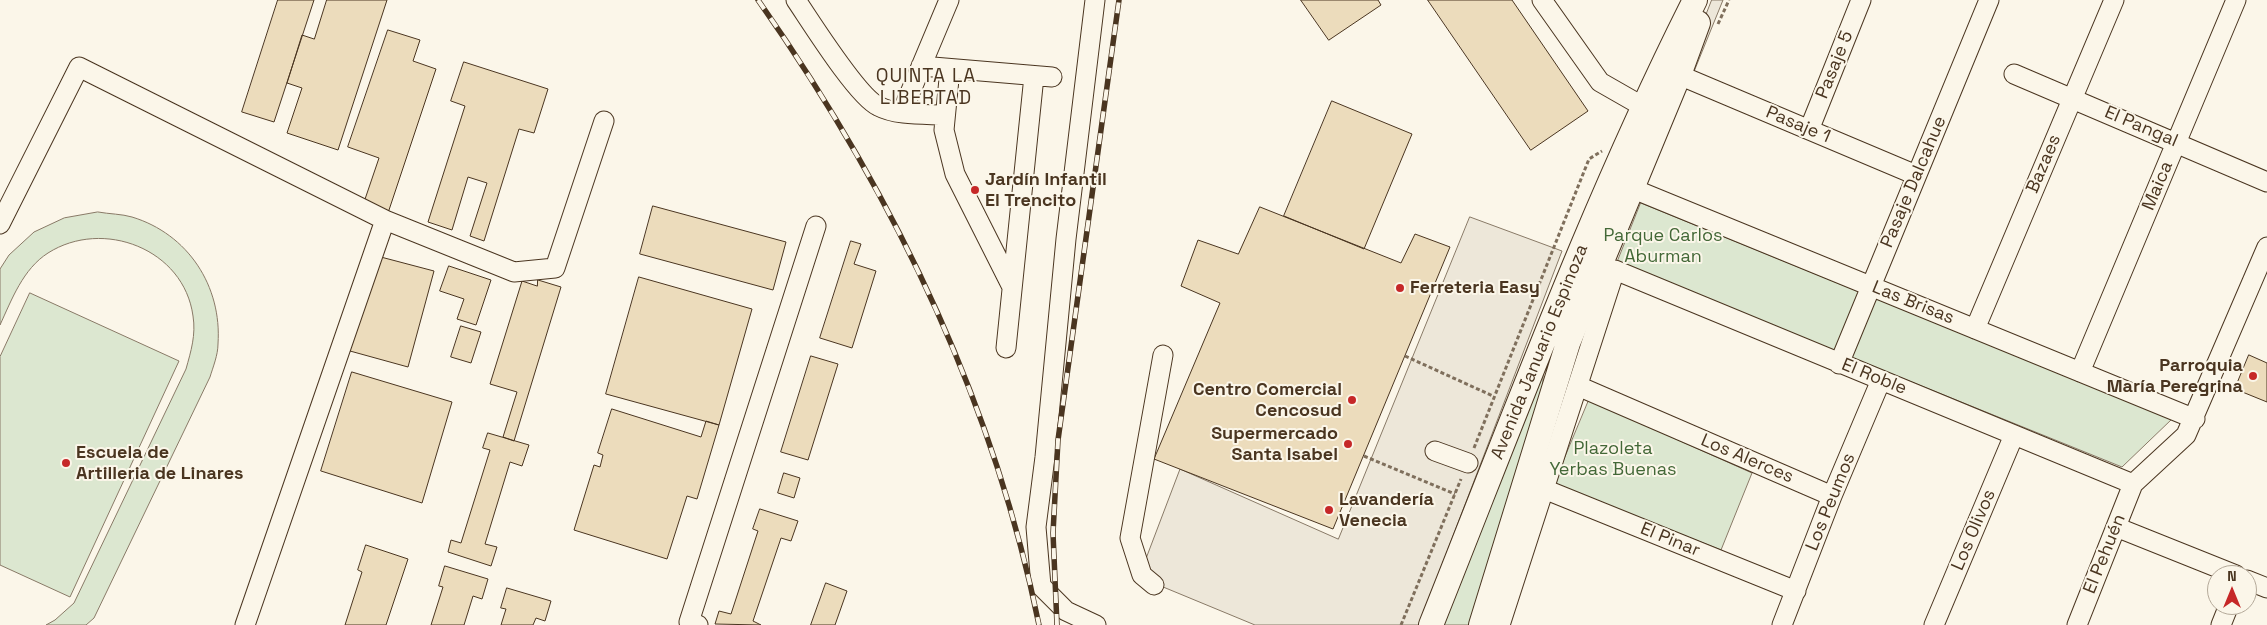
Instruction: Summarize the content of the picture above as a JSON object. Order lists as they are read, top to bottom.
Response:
{
  "streets": {
    "main road": ["Avenida Januario Espinoza"],
    "street": [
      "Pasaje 5",
      "Pasaje 1",
      "El Pangal",
      "Bazaes",
      "Pasaje Dalcahue",
      "Maica",
      "Las Brisas",
      "El Roble",
      "Los Alerces",
      "Los Peumos",
      "Los Olivos",
      "El Pinar",
      "El Pehuén"
    ]
  },
  "crossings": [
    ["Pasaje 5", "Pasaje 1"],
    ["Pasaje 1", "Pasaje Dalcahue"],
    ["Pasaje 1", "Avenida Januario Espinoza"],
    ["El Pangal", "Bazaes"],
    ["El Pangal", "Maica"],
    ["Bazaes", "Las Brisas"],
    ["Pasaje Dalcahue", "Las Brisas"],
    ["Pasaje Dalcahue", "El Roble"],
    ["Maica", "Las Brisas"],
    ["Las Brisas", "Avenida Januario Espinoza"],
    ["El Roble", "Los Alerces"],
    ["El Roble", "Los Peumos"],
    ["El Roble", "Los Olivos"],
    ["El Roble", "El Pehuén"],
    ["Los Alerces", "Los Peumos"],
    ["Los Peumos", "El Pinar"]
  ],
  "districts": ["QUINTA LA LIBERTAD"],
  "parks": ["Parque Carlos Aburman", "Plazoleta Yerbas Buenas"],
  "places": [
    "Jardín Infantil El Trencito",
    "Ferreteria Easy",
    "Parroquia María Peregrina",
    "Centro Comercial Cencosud",
    "Supermercado Santa Isabel",
    "Escuela de Artilleria de Linares",
    "Lavandería Venecia"
  ],
  "north": "top"
}
